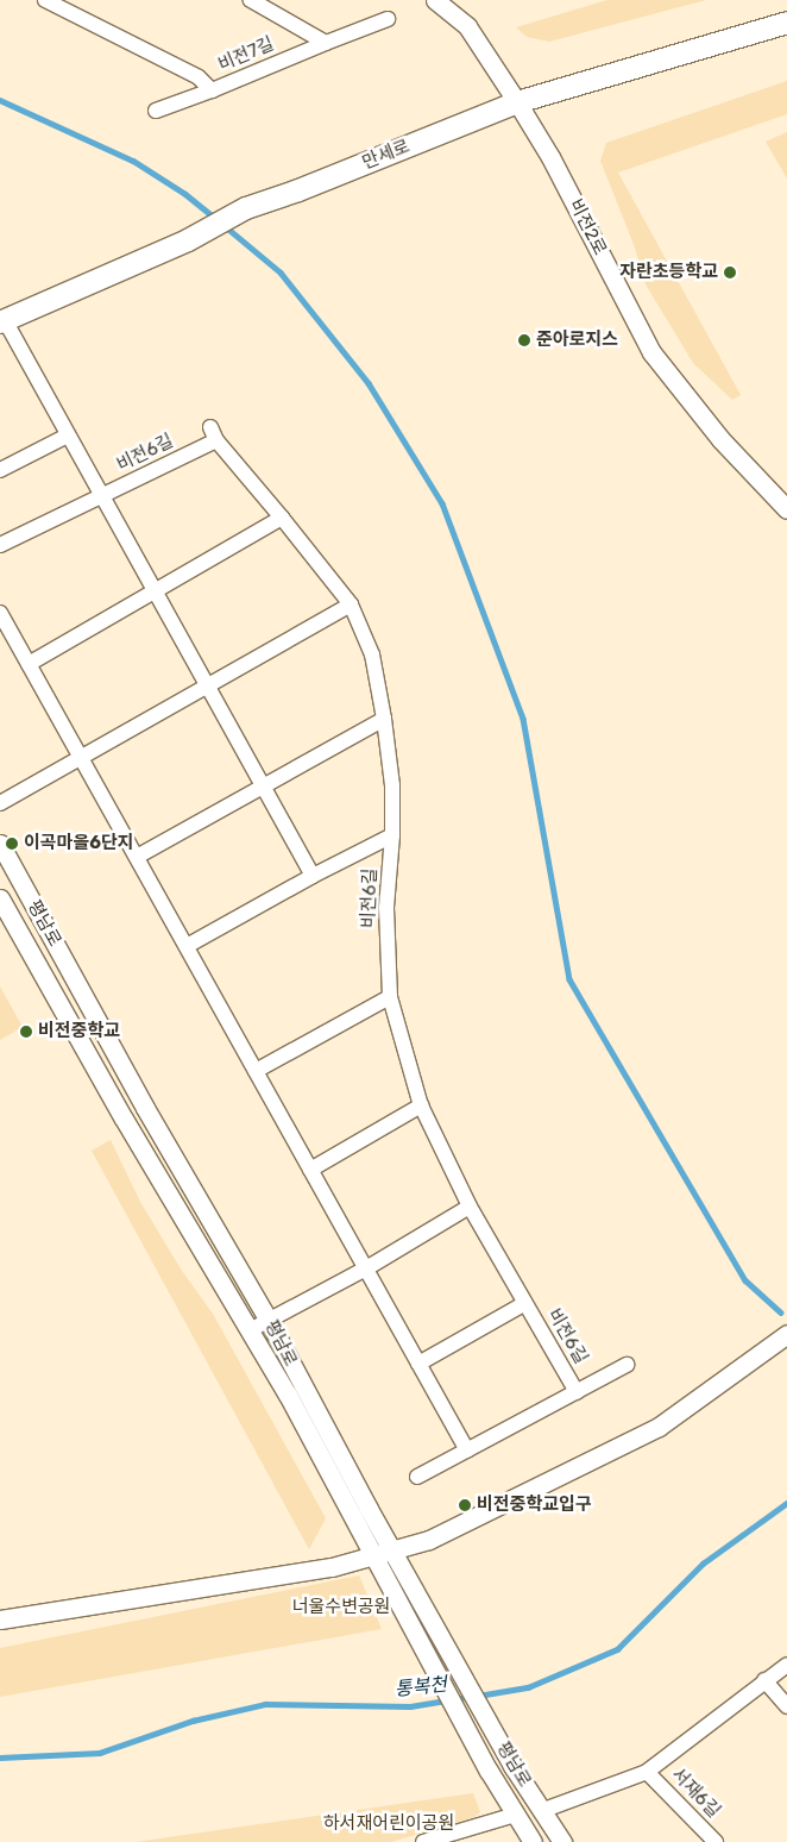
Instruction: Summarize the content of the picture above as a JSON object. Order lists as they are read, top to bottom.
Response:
{
  "streets": {
    "main road": ["만세로"],
    "street": [
      "비전7길",
      "비전2로",
      "비전6길",
      "평남로",
      "서재6길"
    ]
  },
  "crossings": [
    ["만세로", "비전2로"]
  ],
  "water": ["통복천"],
  "parks": ["너울수변공원", "하서재어린이공원"],
  "places": [
    "자란초등학교",
    "준아로지스",
    "이곡마을6단지",
    "비전중학교",
    "비전중학교입구"
  ]
}
